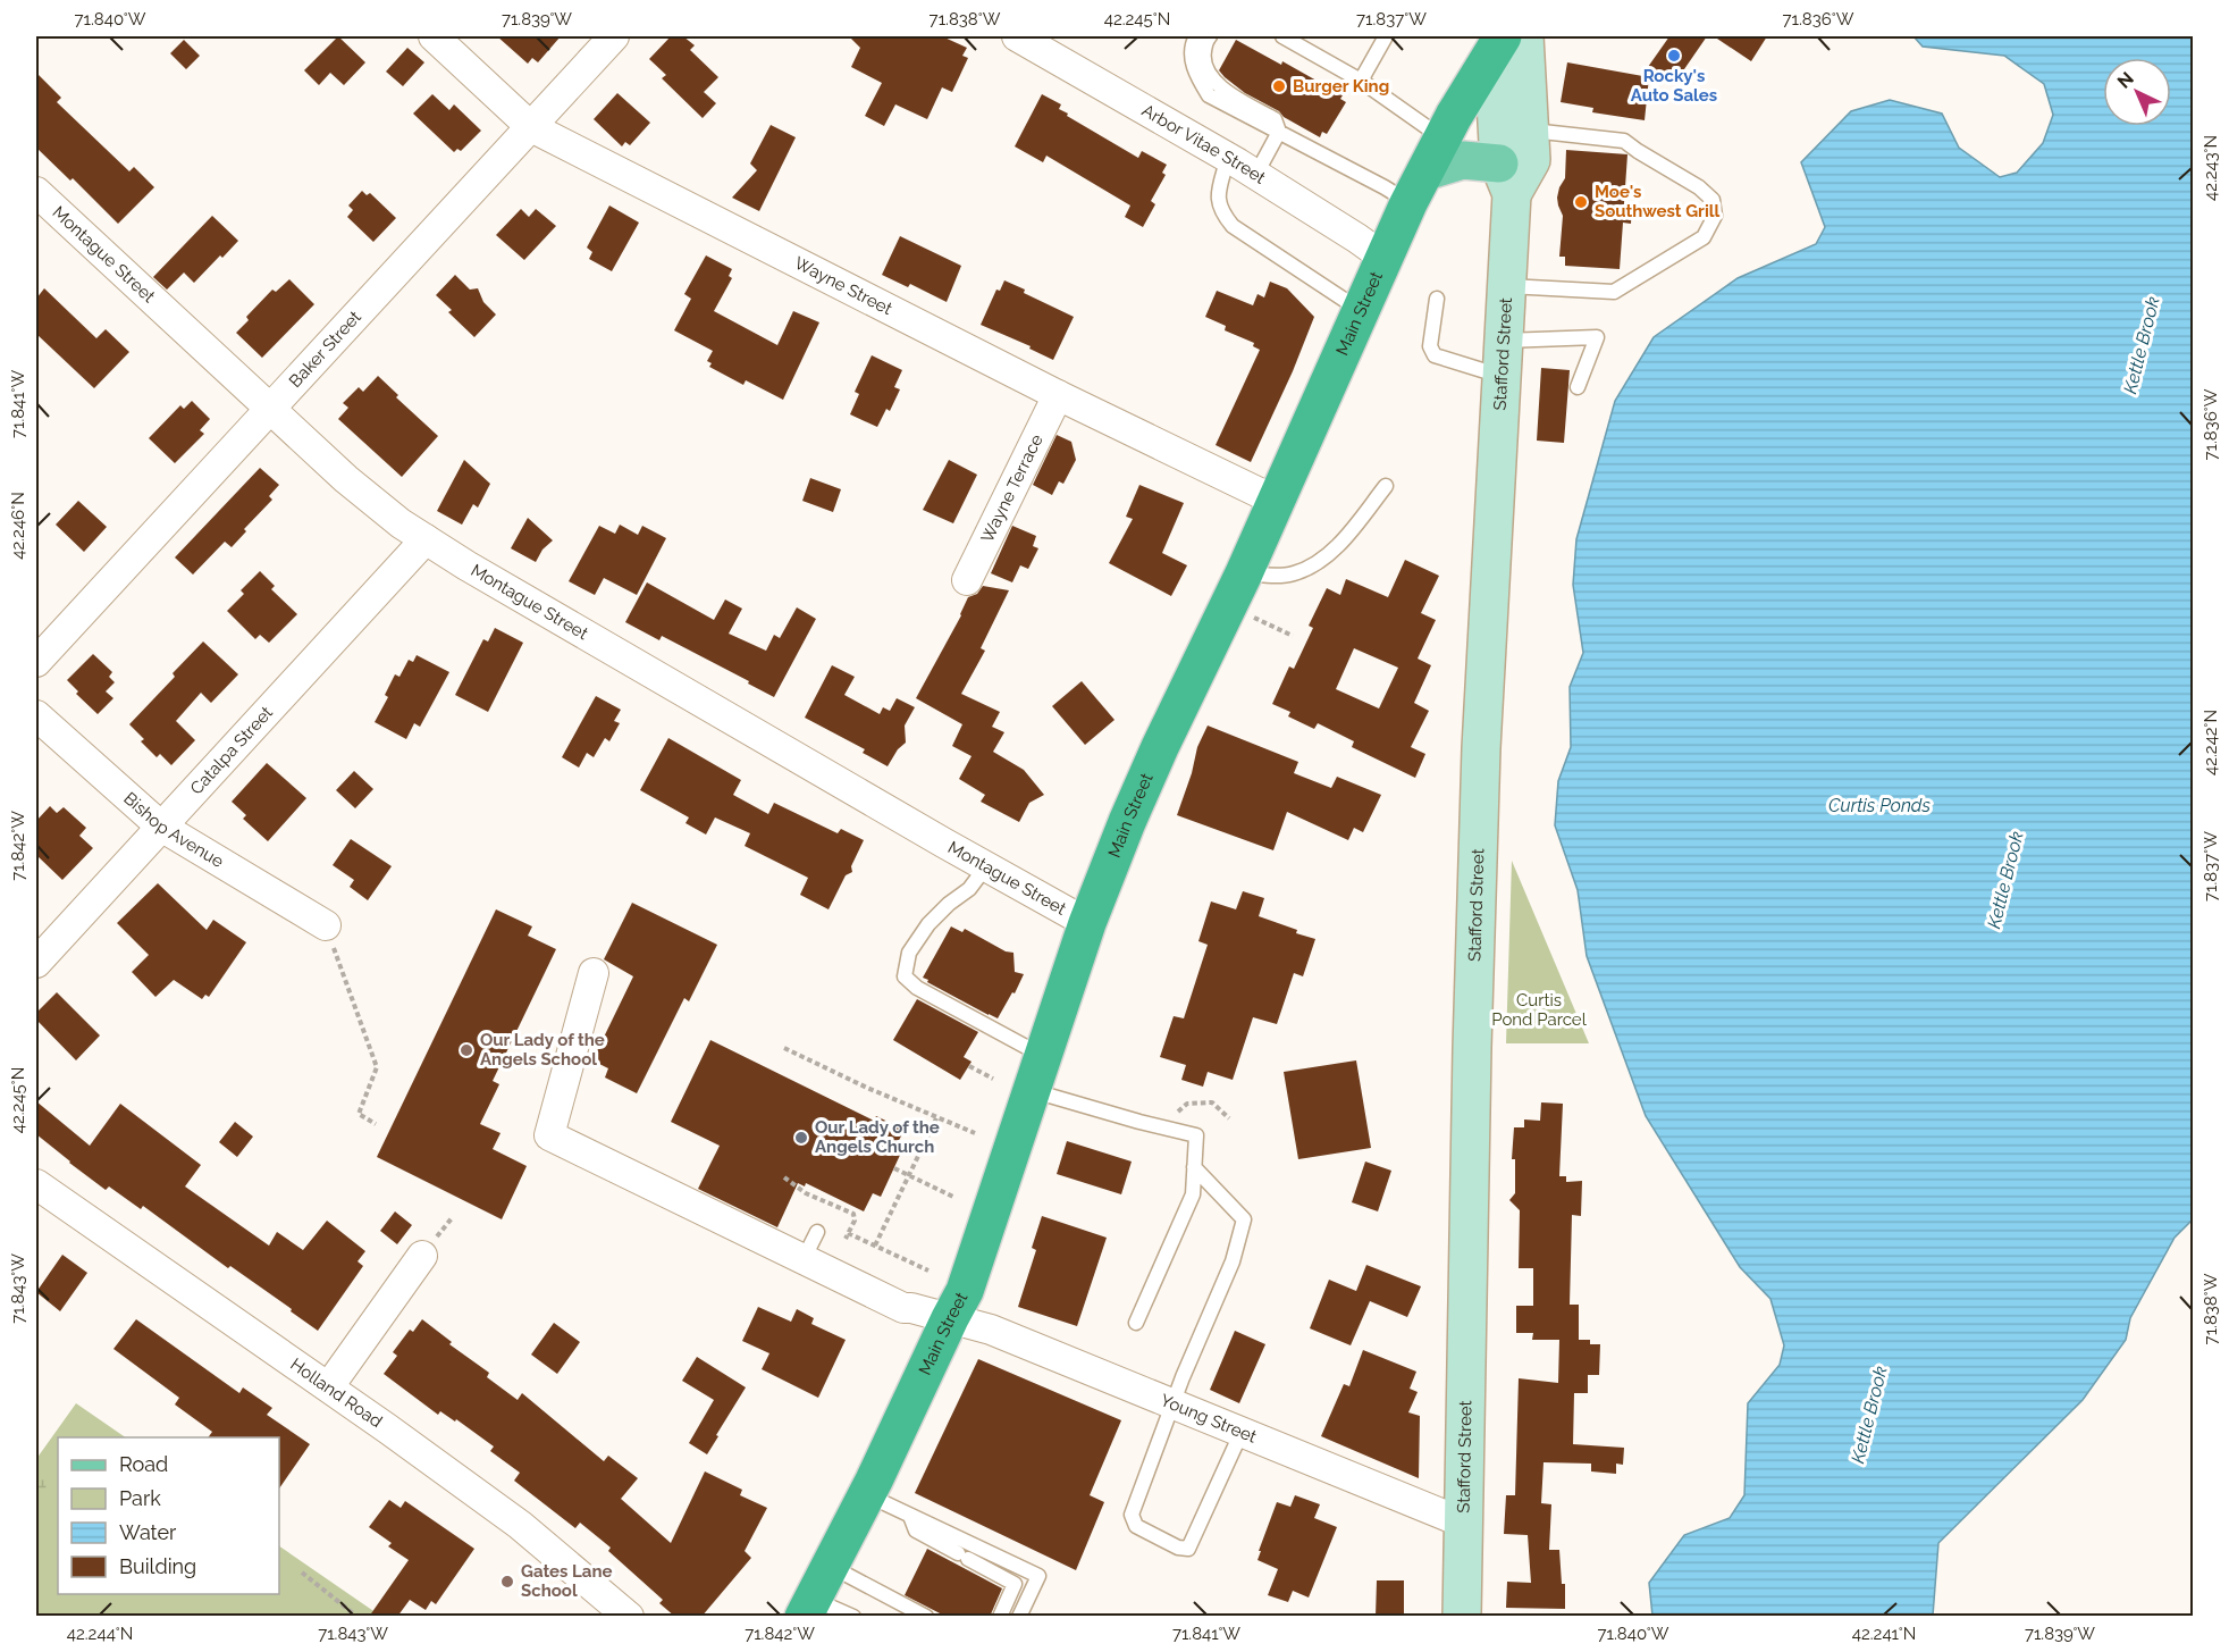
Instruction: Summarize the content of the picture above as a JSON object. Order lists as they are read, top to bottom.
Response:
{
  "streets": {
    "highway": ["Main Street"],
    "main road": ["Stafford Street"],
    "street": [
      "Arbor Vitae Street",
      "Montague Street",
      "Wayne Street",
      "Baker Street",
      "Wayne Terrace",
      "Catalpa Street",
      "Bishop Avenue",
      "Holland Road",
      "Young Street"
    ]
  },
  "crossings": [
    ["Arbor Vitae Street", "Main Street"],
    ["Montague Street", "Main Street"],
    ["Montague Street", "Baker Street"],
    ["Montague Street", "Catalpa Street"],
    ["Wayne Street", "Main Street"],
    ["Wayne Street", "Baker Street"],
    ["Wayne Street", "Wayne Terrace"],
    ["Main Street", "Stafford Street"],
    ["Main Street", "Young Street"],
    ["Stafford Street", "Young Street"],
    ["Catalpa Street", "Bishop Avenue"]
  ],
  "water": ["Kettle Brook", "Curtis Ponds"],
  "parks": ["Curtis Pond Parcel"],
  "places": [
    "Rocky's Auto Sales",
    "Burger King",
    "Moe's Southwest Grill",
    "Our Lady of the Angels School",
    "Our Lady of the Angels Church",
    "Gates Lane School"
  ],
  "legend": [
    "Road",
    "Park",
    "Water",
    "Building"
  ],
  "north": "top left",
  "coordinates": [
    "71.840°W",
    "71.839°W",
    "71.838°W",
    "42.245°N",
    "71.837°W",
    "71.836°W",
    "42.243°N",
    "71.841°W",
    "42.246°N",
    "42.242°N",
    "71.842°W",
    "71.843°W",
    "42.244°N",
    "42.241°N"
  ]
}
